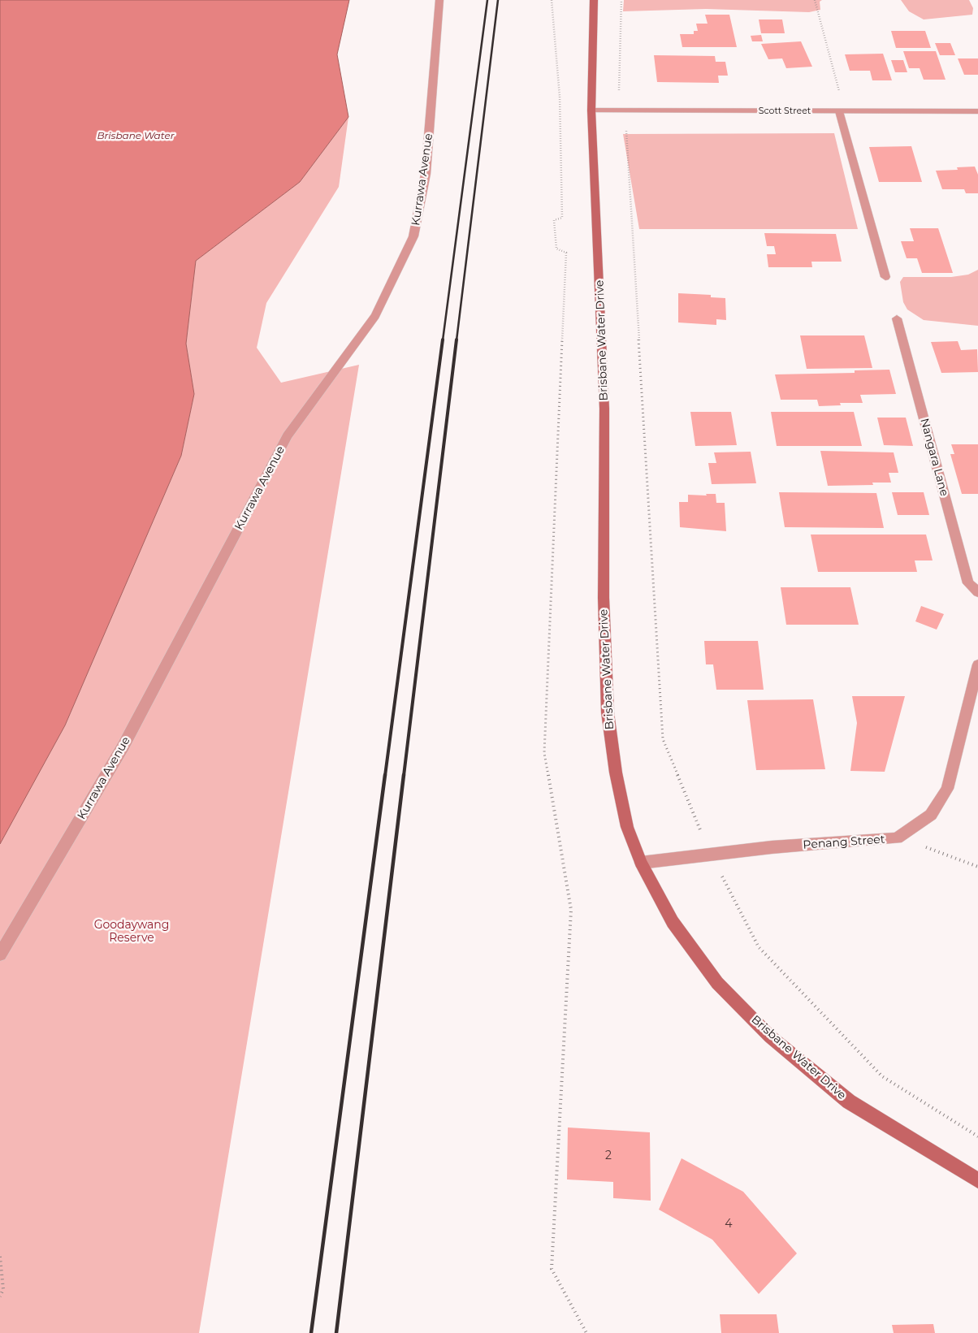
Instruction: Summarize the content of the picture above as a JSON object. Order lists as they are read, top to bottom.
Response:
{
  "streets": {
    "main road": ["Brisbane Water Drive"],
    "street": [
      "Scott Street",
      "Kurrawa Avenue",
      "Nangara Lane",
      "Penang Street"
    ]
  },
  "crossings": [
    ["Scott Street", "Brisbane Water Drive"],
    ["Brisbane Water Drive", "Penang Street"]
  ],
  "water": ["Brisbane Water"],
  "parks": ["Goodaywang Reserve"],
  "house_numbers": ["2", "4"]
}
